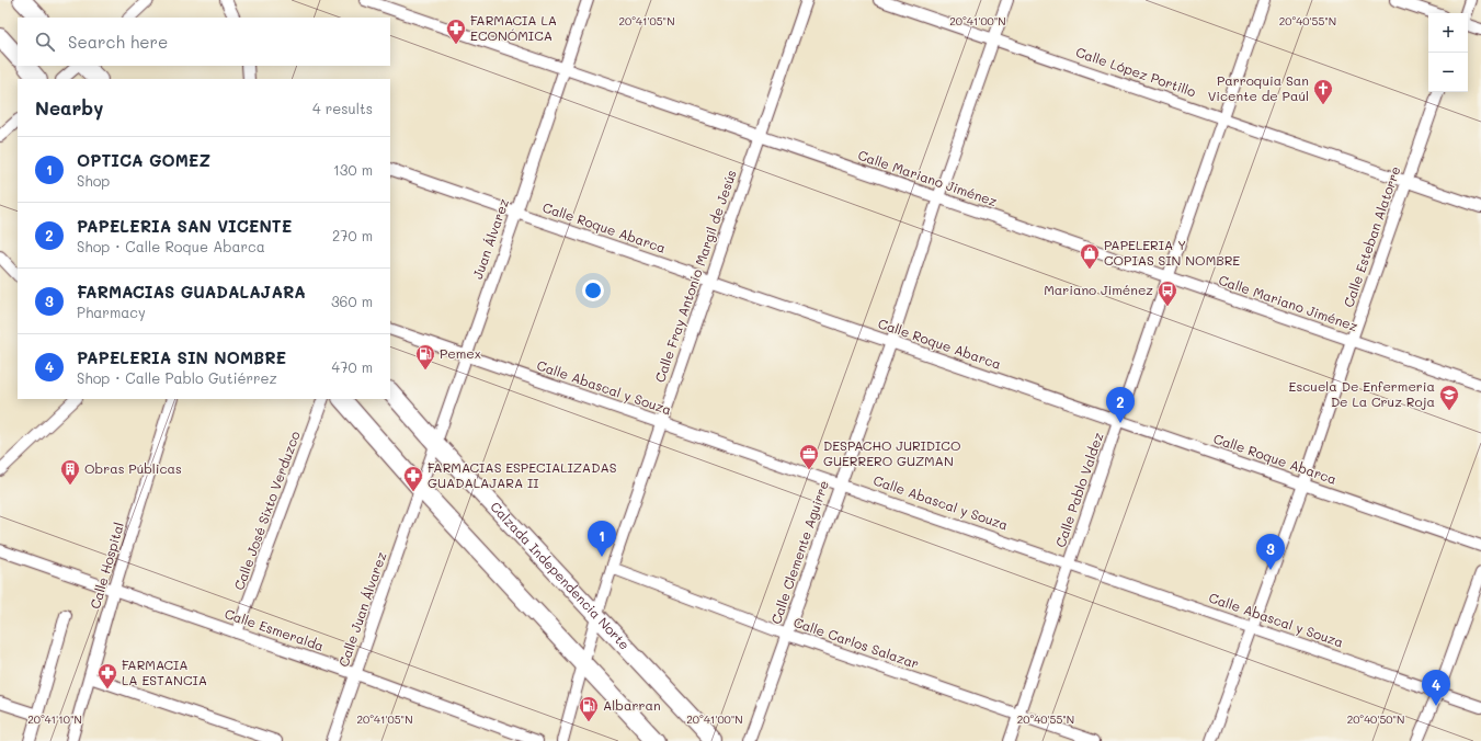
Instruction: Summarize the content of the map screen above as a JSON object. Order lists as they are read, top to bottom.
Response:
{
  "streets": {
    "main road": ["Calzada Independencia Norte"],
    "street": [
      "Calle López Portillo",
      "Calle Mariano Jiménez",
      "Calle Roque Abarca",
      "Calle Esteban Alatorre",
      "Juan Álvarez",
      "Calle Fray Antonio Margil de Jesús",
      "Calle Abascal y Souza",
      "Calle Pablo Valdez",
      "Calle José Sixto Verduzco",
      "Calle Clemente Aguirre",
      "Calle Hospital",
      "Calle Juan Álvarez",
      "Calle Esmeralda",
      "Calle Carlos Salazar"
    ]
  },
  "crossings": [
    ["Calle López Portillo", "Calle Esteban Alatorre"],
    ["Calle López Portillo", "Calle Pablo Valdez"],
    ["Calle López Portillo", "Calle Clemente Aguirre"],
    ["Calle Mariano Jiménez", "Calle Esteban Alatorre"],
    ["Calle Mariano Jiménez", "Juan Álvarez"],
    ["Calle Mariano Jiménez", "Calle Fray Antonio Margil de Jesús"],
    ["Calle Mariano Jiménez", "Calle Pablo Valdez"],
    ["Calle Mariano Jiménez", "Calle Clemente Aguirre"],
    ["Calle Roque Abarca", "Calle Esteban Alatorre"],
    ["Calle Roque Abarca", "Juan Álvarez"],
    ["Calle Roque Abarca", "Calle Fray Antonio Margil de Jesús"],
    ["Calle Roque Abarca", "Calle Pablo Valdez"],
    ["Calle Roque Abarca", "Calle Clemente Aguirre"],
    ["Calle Esteban Alatorre", "Calle Abascal y Souza"],
    ["Juan Álvarez", "Calle Abascal y Souza"],
    ["Juan Álvarez", "Calzada Independencia Norte"],
    ["Juan Álvarez", "Calle Juan Álvarez"],
    ["Calle Fray Antonio Margil de Jesús", "Calle Abascal y Souza"],
    ["Calle Fray Antonio Margil de Jesús", "Calzada Independencia Norte"],
    ["Calle Fray Antonio Margil de Jesús", "Calle Carlos Salazar"],
    ["Calle Abascal y Souza", "Calle Pablo Valdez"],
    ["Calle Abascal y Souza", "Calle Clemente Aguirre"],
    ["Calle Pablo Valdez", "Calle Carlos Salazar"],
    ["Calle José Sixto Verduzco", "Calle Esmeralda"],
    ["Calle Clemente Aguirre", "Calle Carlos Salazar"],
    ["Calle Hospital", "Calle Esmeralda"],
    ["Calle Juan Álvarez", "Calle Esmeralda"]
  ],
  "places": {
    "pharmacy": ["FARMACIA LA ECONÓMICA", "FARMACIAS ESPECIALIZADAS GUADALAJARA II", "FARMACIA LA ESTANCIA"],
    "church": ["Parroquia San Vicente de Paúl"],
    "shop": ["PAPELERIA Y COPIAS SIN NOMBRE"],
    "bus stop": ["Mariano Jiménez"],
    "fuel station": ["Pemex", "Albarran"],
    "school or university": ["Escuela De Enfermeria De La Cruz Roja"],
    "office": ["DESPACHO JURIDICO GUERRERO GUZMAN"],
    "building": ["Obras Públicas"]
  },
  "page": {
    "map_buttons": ["+", "−"],
    "search": "Search here",
    "heading": ["Nearby", "4 results"],
    "list": [
      {
        "mark": "1",
        "name": "OPTICA GOMEZ",
        "note": "Shop",
        "value": "130 m"
      },
      {
        "mark": "2",
        "name": "PAPELERIA SAN VICENTE",
        "note": "Shop · Calle Roque Abarca",
        "value": "270 m"
      },
      {
        "mark": "3",
        "name": "FARMACIAS GUADALAJARA",
        "note": "Pharmacy",
        "value": "360 m"
      },
      {
        "mark": "4",
        "name": "PAPELERIA SIN NOMBRE",
        "note": "Shop · Calle Pablo Gutiérrez",
        "value": "470 m"
      }
    ],
    "pins": [
      "2",
      "1",
      "3",
      "4"
    ]
  },
  "coordinates": [
    "20°41'05\"N",
    "20°41'00\"N",
    "20°40'55\"N",
    "20°41'10\"N",
    "20°40'50\"N"
  ]
}
